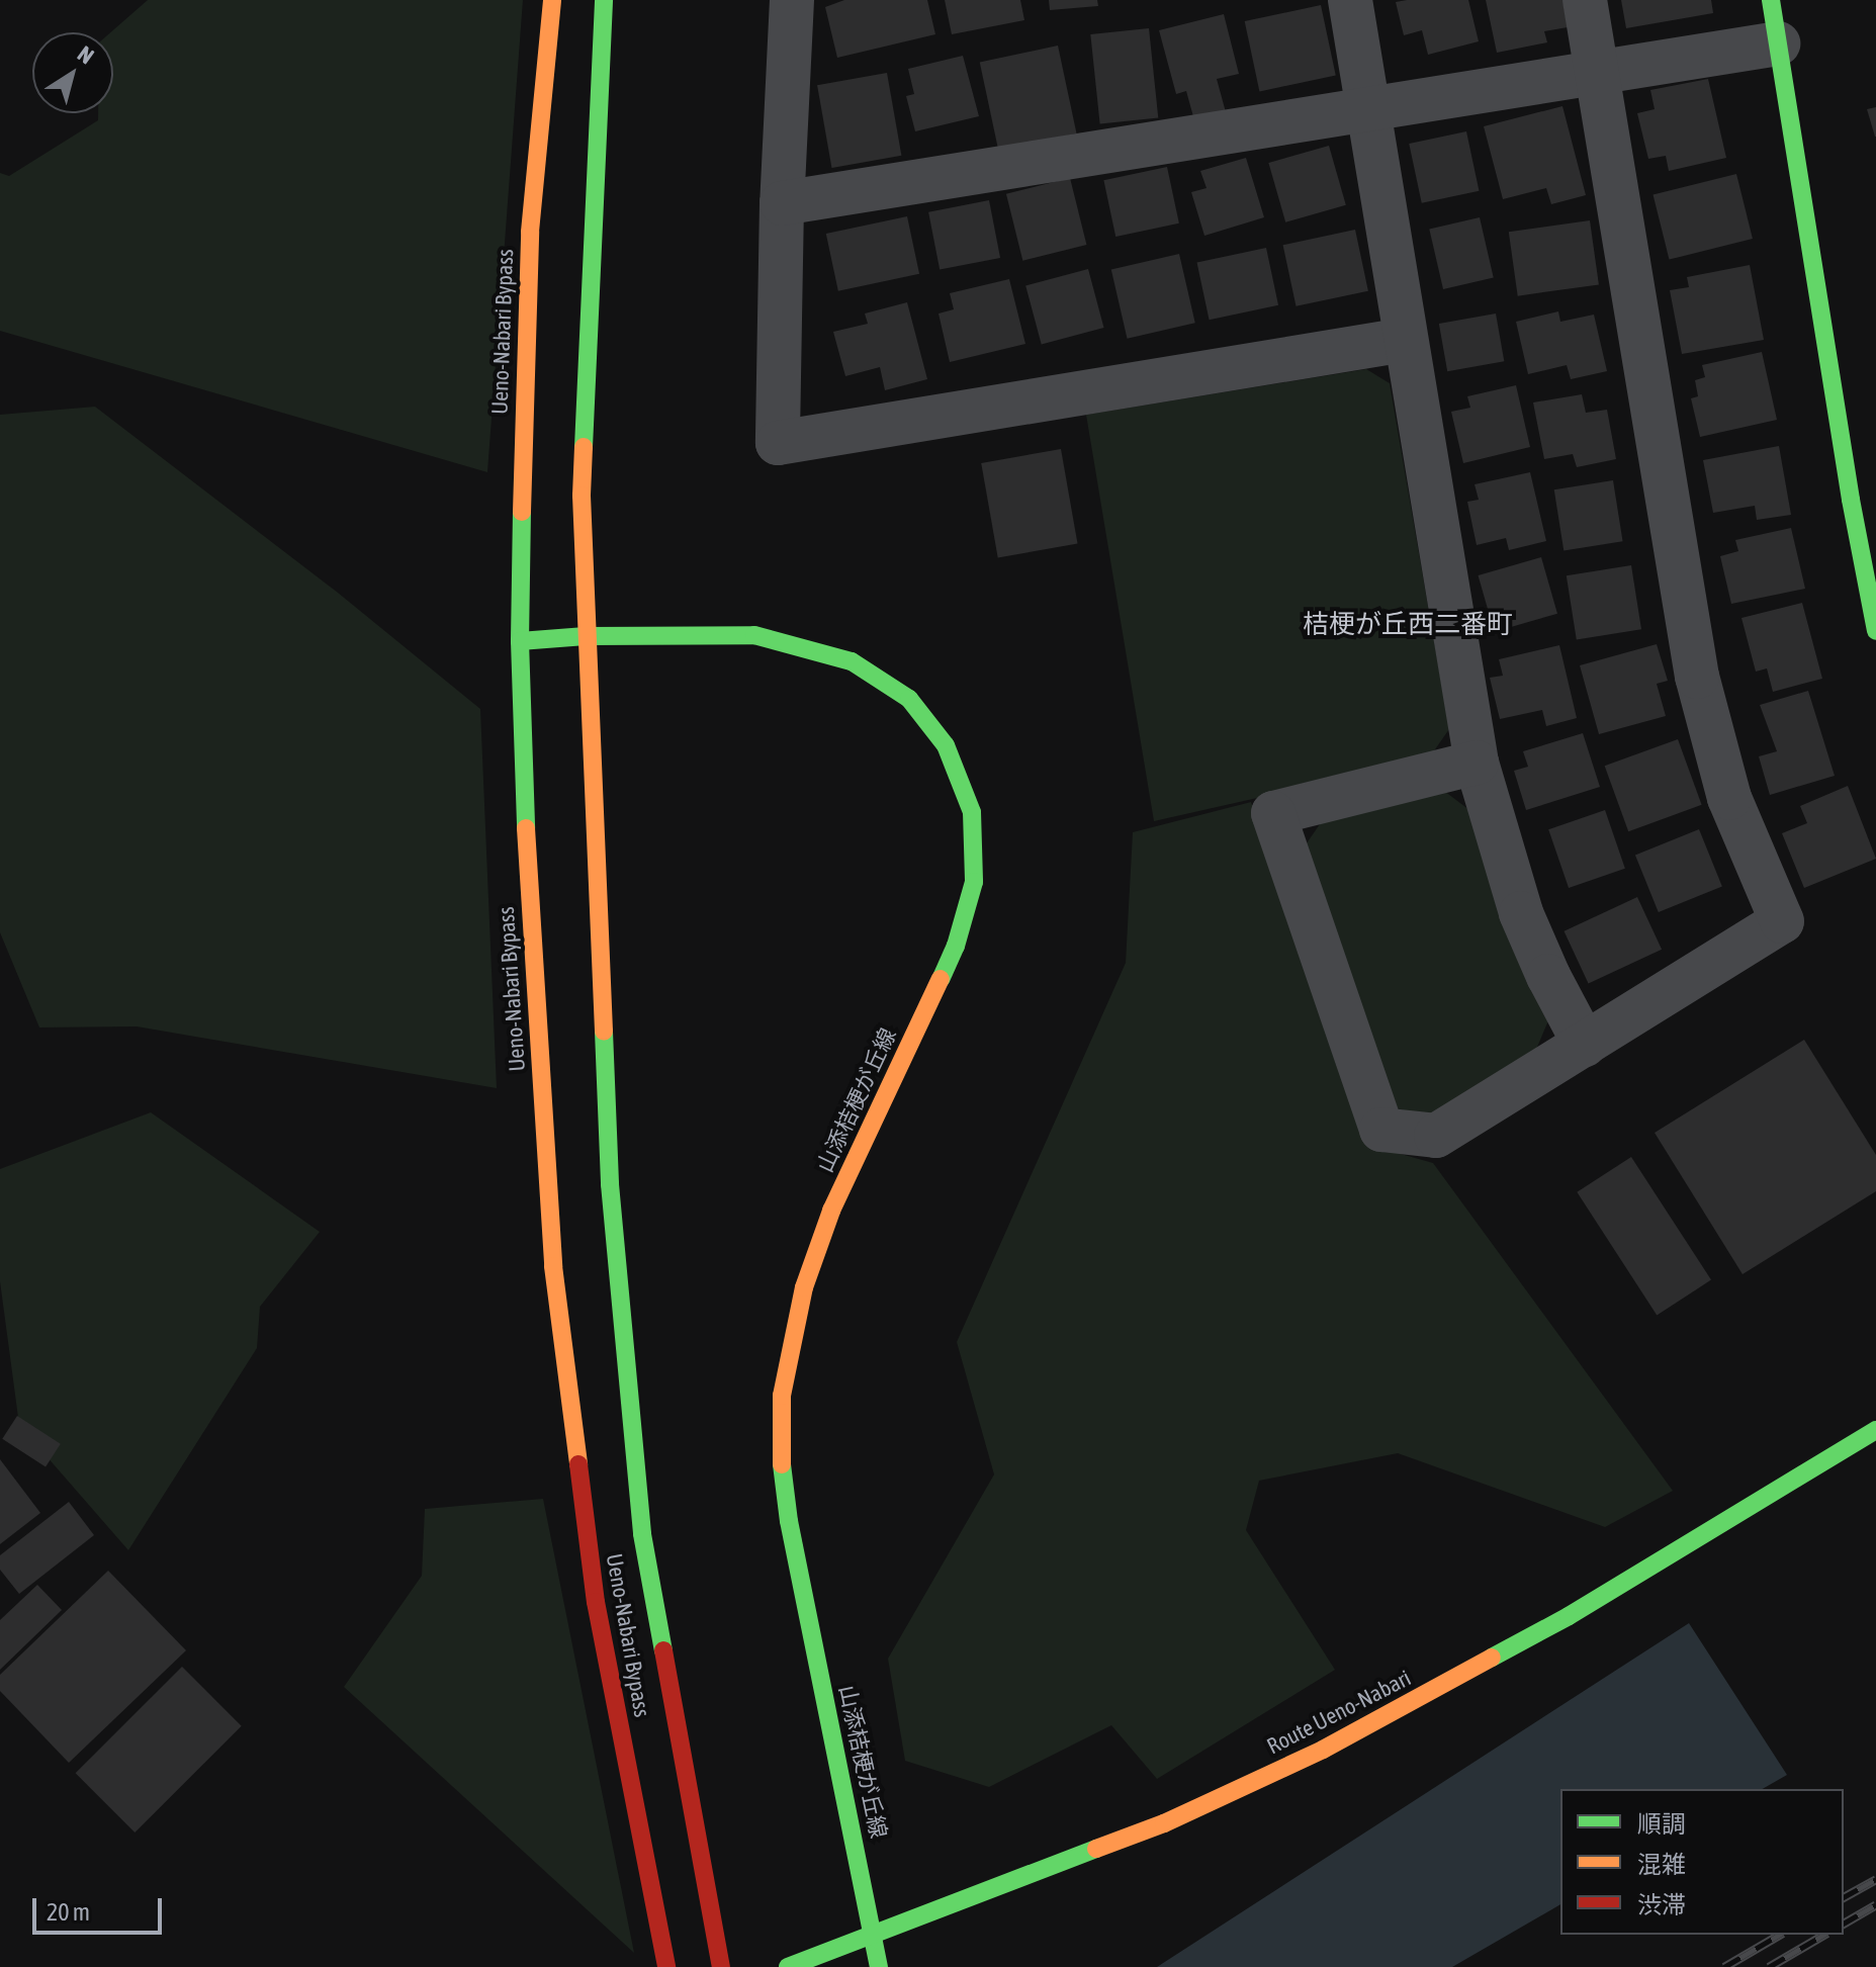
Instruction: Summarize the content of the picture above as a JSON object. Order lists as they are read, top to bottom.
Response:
{
  "streets": {
    "main road": ["Ueno-Nabari Bypass", "山添桔梗が丘線", "Route Ueno-Nabari"]
  },
  "crossings": [
    ["Ueno-Nabari Bypass", "山添桔梗が丘線"],
    ["山添桔梗が丘線", "Route Ueno-Nabari"]
  ],
  "districts": ["桔梗が丘西二番町"],
  "legend": ["順調", "混雑", "渋滞"],
  "scale_bar": "20 m",
  "north": "top right"
}
